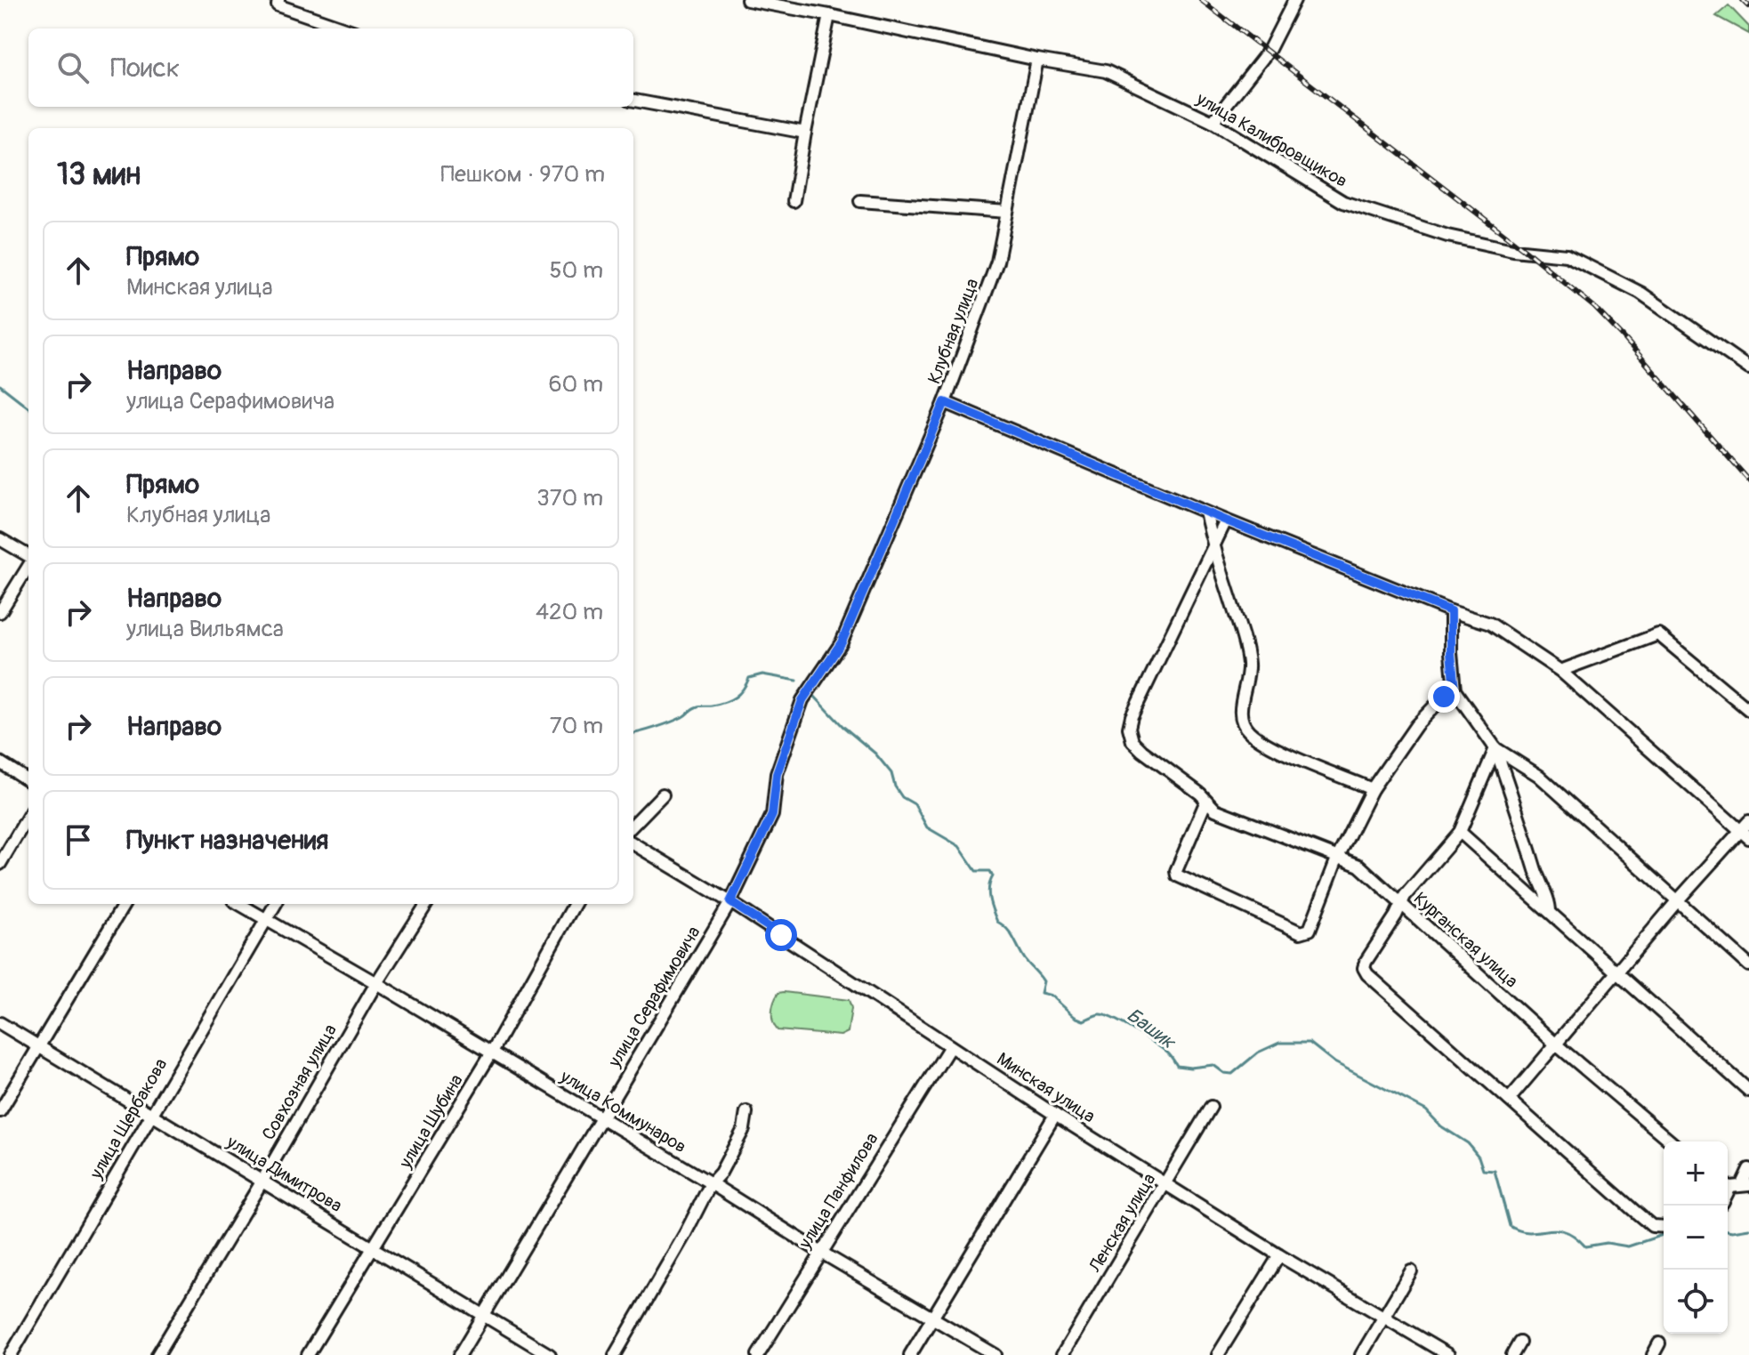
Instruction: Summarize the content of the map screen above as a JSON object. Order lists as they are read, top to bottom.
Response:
{
  "streets": {
    "street": [
      "улица Калибровщиков",
      "Клубная улица",
      "Курганская улица",
      "улица Серафимовича",
      "Совхозная улица",
      "Минская улица",
      "улица Коммунаров",
      "улица Щербакова",
      "улица Шубина",
      "улица Димитрова",
      "улица Панфилова",
      "Ленская улица"
    ]
  },
  "crossings": [
    ["улица Калибровщиков", "Клубная улица"],
    ["Клубная улица", "улица Серафимовича"],
    ["улица Серафимовича", "Минская улица"],
    ["улица Серафимовича", "улица Коммунаров"],
    ["улица Серафимовича", "улица Димитрова"],
    ["Совхозная улица", "улица Коммунаров"],
    ["Совхозная улица", "улица Димитрова"],
    ["Минская улица", "улица Панфилова"],
    ["Минская улица", "Ленская улица"],
    ["улица Коммунаров", "улица Щербакова"],
    ["улица Коммунаров", "улица Шубина"],
    ["улица Коммунаров", "улица Панфилова"],
    ["улица Щербакова", "улица Димитрова"],
    ["улица Шубина", "улица Димитрова"]
  ],
  "water": ["Башик"],
  "page": {
    "search": "Поиск",
    "heading": ["13 мин", "Пешком · 970 m"],
    "list": [
      ["Прямо", "Минская улица", "50 m"],
      ["Направо", "улица Серафимовича", "60 m"],
      ["Прямо", "Клубная улица", "370 m"],
      ["Направо", "улица Вильямса", "420 m"],
      ["Направо", "70 m"],
      "Пункт назначения"
    ],
    "map_buttons": ["+", "−"]
  }
}
